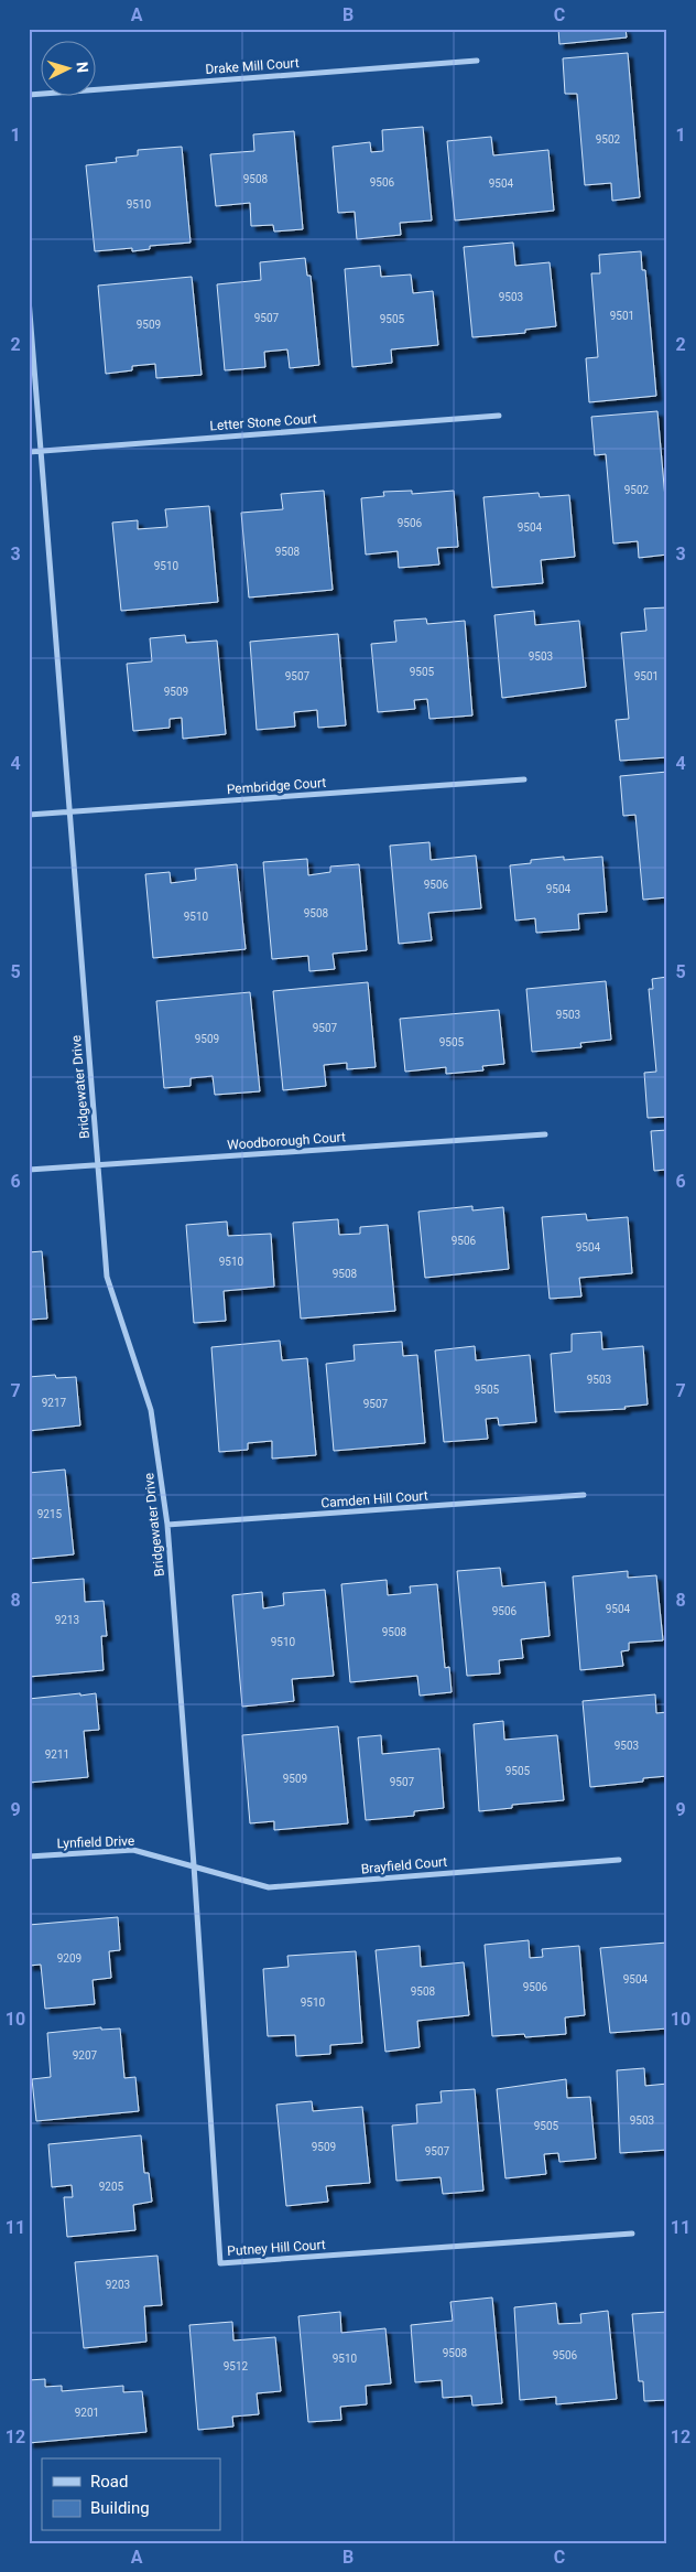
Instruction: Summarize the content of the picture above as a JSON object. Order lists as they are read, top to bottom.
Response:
{
  "streets": {
    "street": [
      "Drake Mill Court",
      "Letter Stone Court",
      "Pembridge Court",
      "Bridgewater Drive",
      "Woodborough Court",
      "Camden Hill Court",
      "Lynfield Drive",
      "Brayfield Court",
      "Putney Hill Court"
    ]
  },
  "crossings": [
    ["Letter Stone Court", "Bridgewater Drive"],
    ["Pembridge Court", "Bridgewater Drive"],
    ["Bridgewater Drive", "Woodborough Court"],
    ["Bridgewater Drive", "Camden Hill Court"],
    ["Bridgewater Drive", "Lynfield Drive"],
    ["Bridgewater Drive", "Brayfield Court"],
    ["Bridgewater Drive", "Putney Hill Court"],
    ["Lynfield Drive", "Brayfield Court"],
    ["Lynfield Drive", "Putney Hill Court"],
    ["Brayfield Court", "Putney Hill Court"]
  ],
  "house_numbers": [
    "9502",
    "9508",
    "9506",
    "9504",
    "9510",
    "9503",
    "9501",
    "9507",
    "9505",
    "9509",
    "9502",
    "9506",
    "9504",
    "9508",
    "9510",
    "9503",
    "9505",
    "9507",
    "9501",
    "9509",
    "9506",
    "9504",
    "9508",
    "9510",
    "9503",
    "9507",
    "9509",
    "9505",
    "9506",
    "9504",
    "9510",
    "9508",
    "9503",
    "9505",
    "9217",
    "9507",
    "9215",
    "9504",
    "9506",
    "9213",
    "9508",
    "9510",
    "9503",
    "9211",
    "9505",
    "9509",
    "9507",
    "9209",
    "9504",
    "9506",
    "9508",
    "9510",
    "9207",
    "9503",
    "9505",
    "9509",
    "9507",
    "9205",
    "9203",
    "9508",
    "9506",
    "9510",
    "9512",
    "9201"
  ],
  "legend": ["Road", "Building"],
  "north": "right",
  "grid": {
    "columns": ["A", "B", "C"],
    "rows": [
      "1",
      "2",
      "3",
      "4",
      "5",
      "6",
      "7",
      "8",
      "9",
      "10",
      "11",
      "12"
    ]
  }
}
